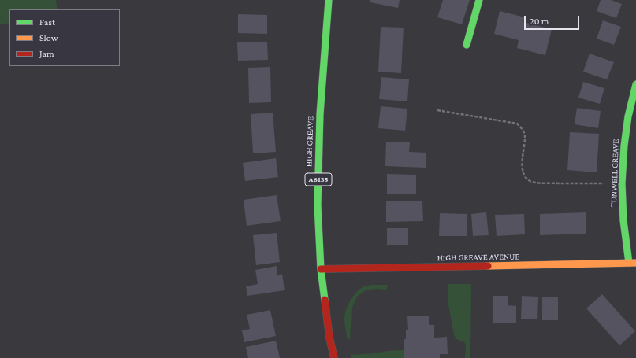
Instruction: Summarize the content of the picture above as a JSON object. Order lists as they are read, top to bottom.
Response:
{
  "streets": {
    "street": [
      "HIGH GREAVE",
      "TUNWELL GREAVE",
      "A6135",
      "HIGH GREAVE AVENUE"
    ]
  },
  "crossings": [
    ["HIGH GREAVE", "HIGH GREAVE AVENUE"],
    ["TUNWELL GREAVE", "HIGH GREAVE AVENUE"]
  ],
  "legend": ["Fast", "Slow", "Jam"],
  "scale_bar": "20 m"
}
